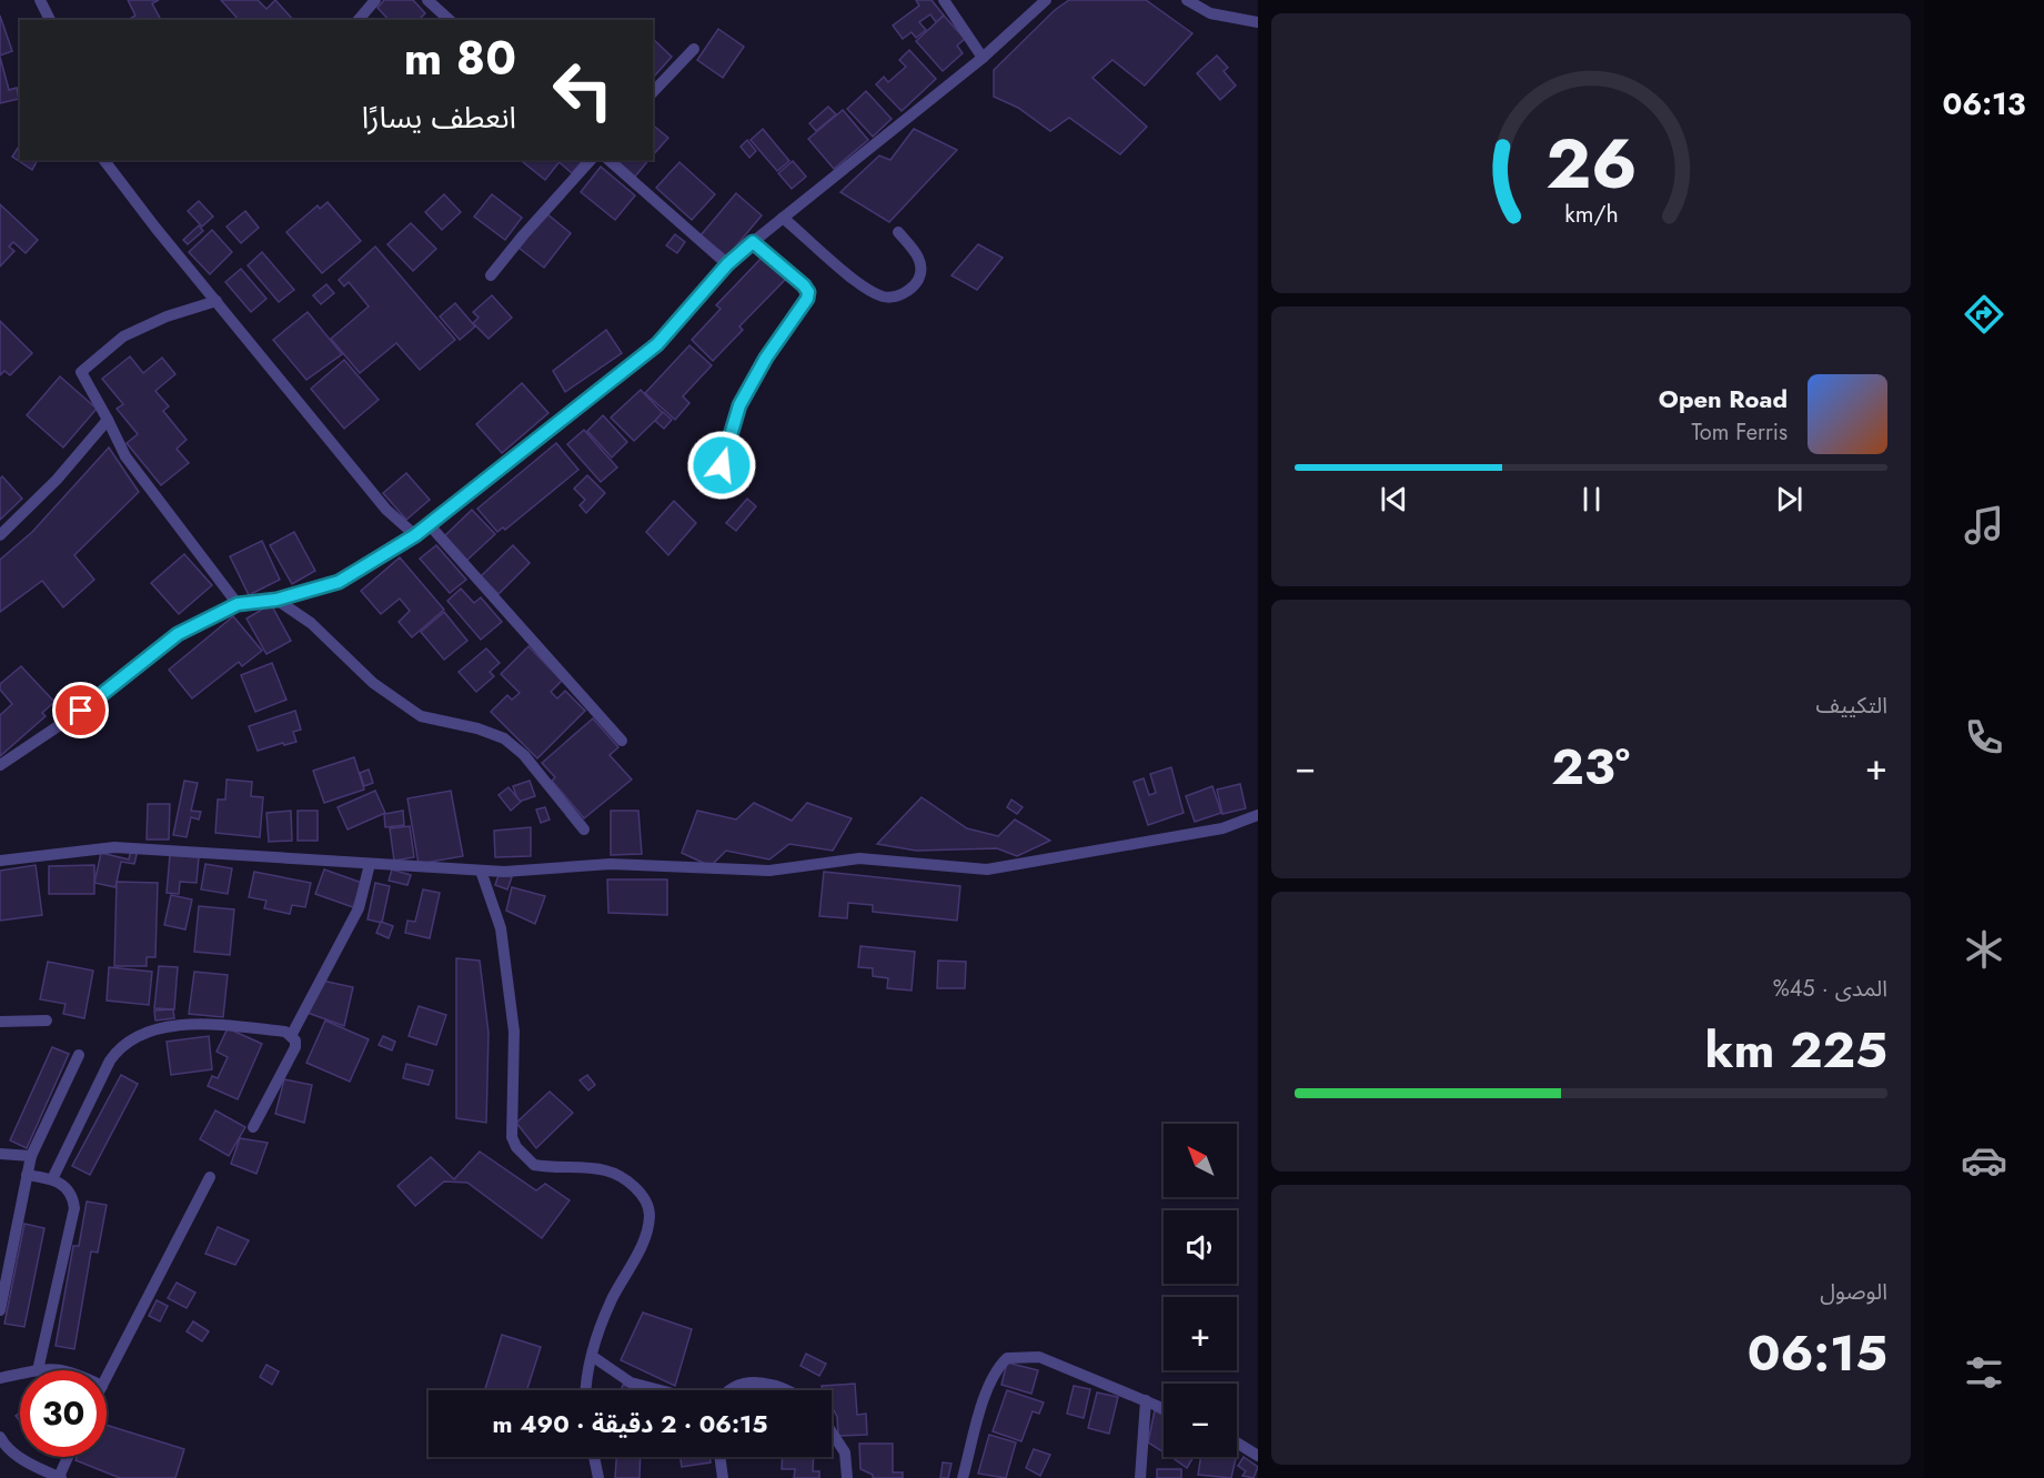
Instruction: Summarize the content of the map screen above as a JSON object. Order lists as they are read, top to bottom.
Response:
{
  "north": "top left",
  "page": {
    "tabs": "06:13",
    "turn": ["80 m", "انعطف يسارًا"],
    "song": ["Open Road", "Tom Ferris"],
    "tile": [
      "التكييف",
      ["المدى · 45%", "225 km"],
      ["الوصول", "06:15"]
    ],
    "heat": ["−", "23°", "+"],
    "map_buttons": ["+", "−"],
    "limit": "30",
    "trip": "06:15 · 2 دقيقة · 490 m",
    "gauge": ["26", "km/h"]
  }
}
